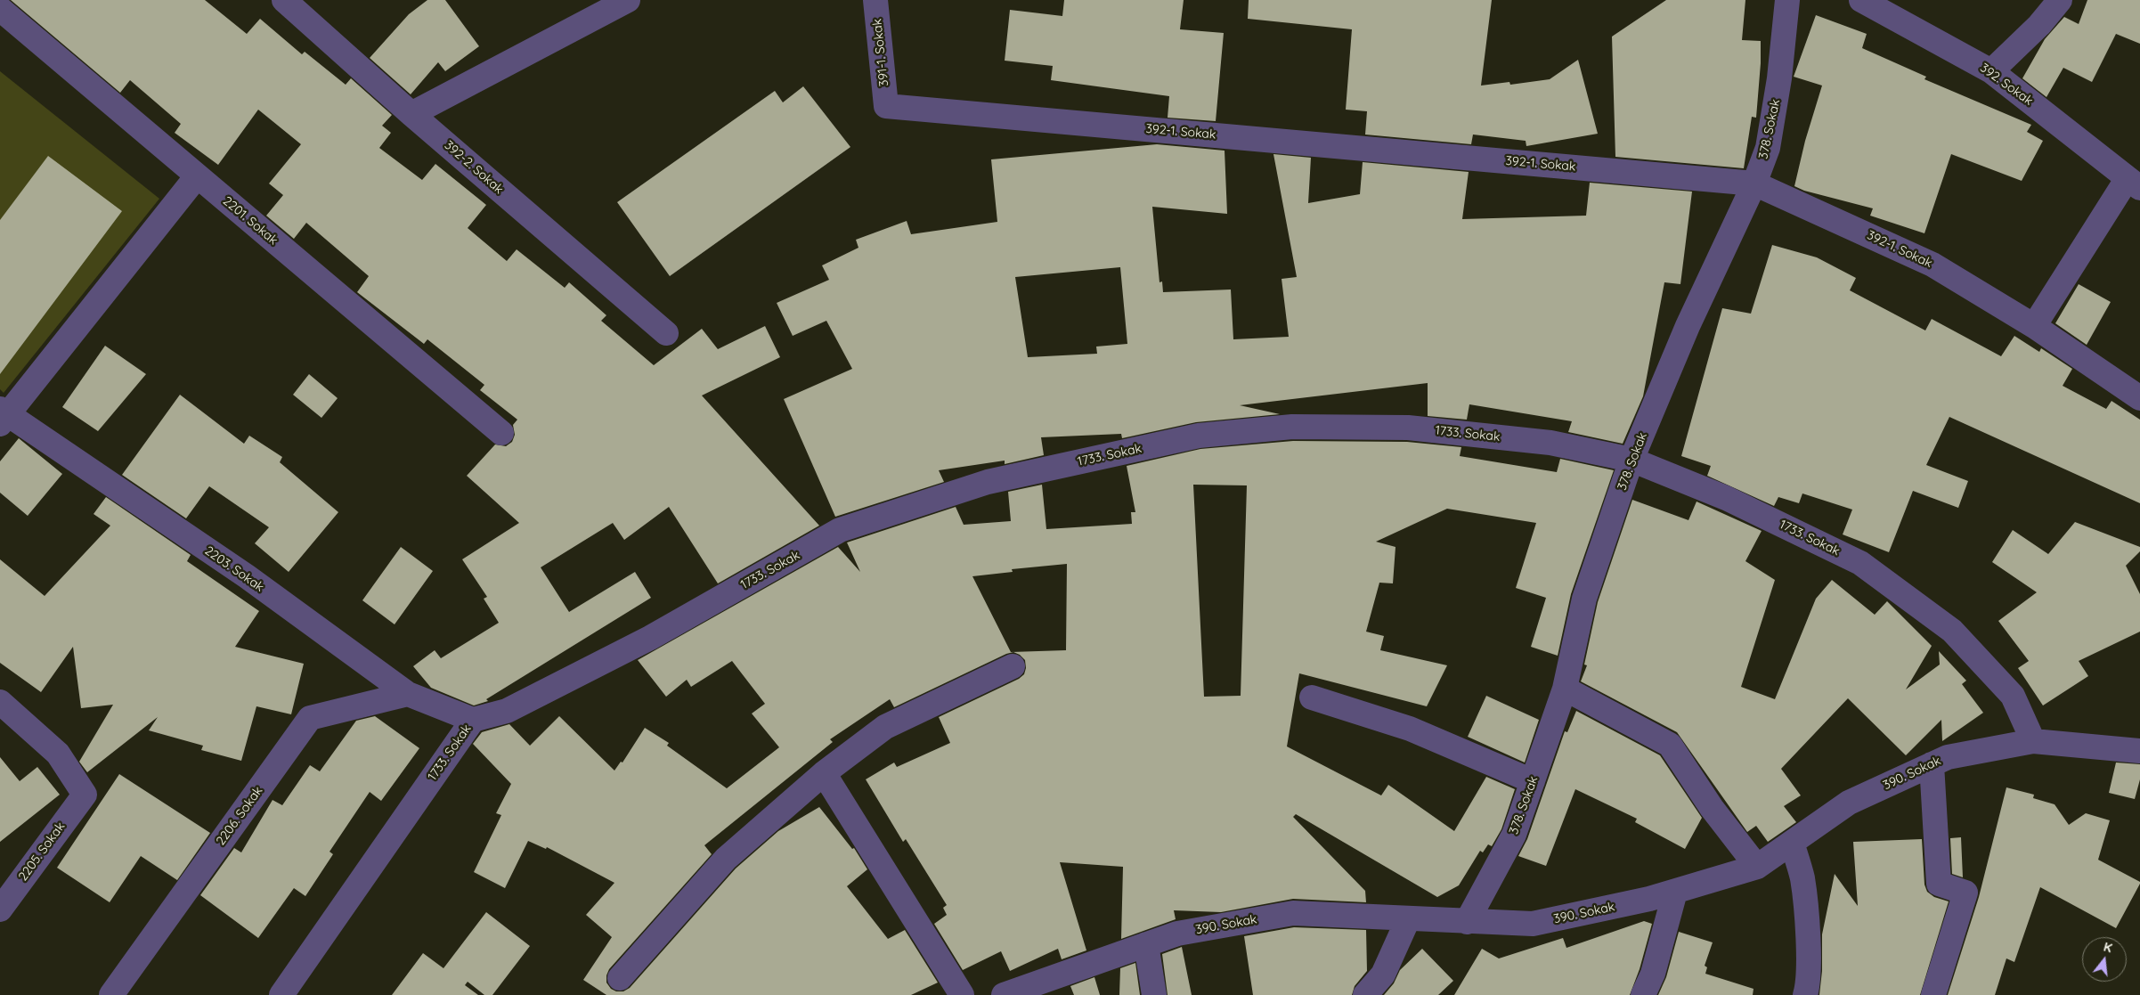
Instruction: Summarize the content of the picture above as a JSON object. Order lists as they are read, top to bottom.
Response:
{
  "streets": {
    "street": [
      "391-1. Sokak",
      "392. Sokak",
      "378. Sokak",
      "392-1. Sokak",
      "392-2. Sokak",
      "2201. Sokak",
      "1733. Sokak",
      "2203. Sokak",
      "390. Sokak",
      "2206. Sokak",
      "2205. Sokak"
    ]
  },
  "crossings": [
    ["391-1. Sokak", "392-1. Sokak"],
    ["378. Sokak", "392-1. Sokak"],
    ["378. Sokak", "1733. Sokak"],
    ["378. Sokak", "390. Sokak"],
    ["1733. Sokak", "2203. Sokak"],
    ["1733. Sokak", "390. Sokak"],
    ["2203. Sokak", "2206. Sokak"]
  ],
  "north": "top"
}
